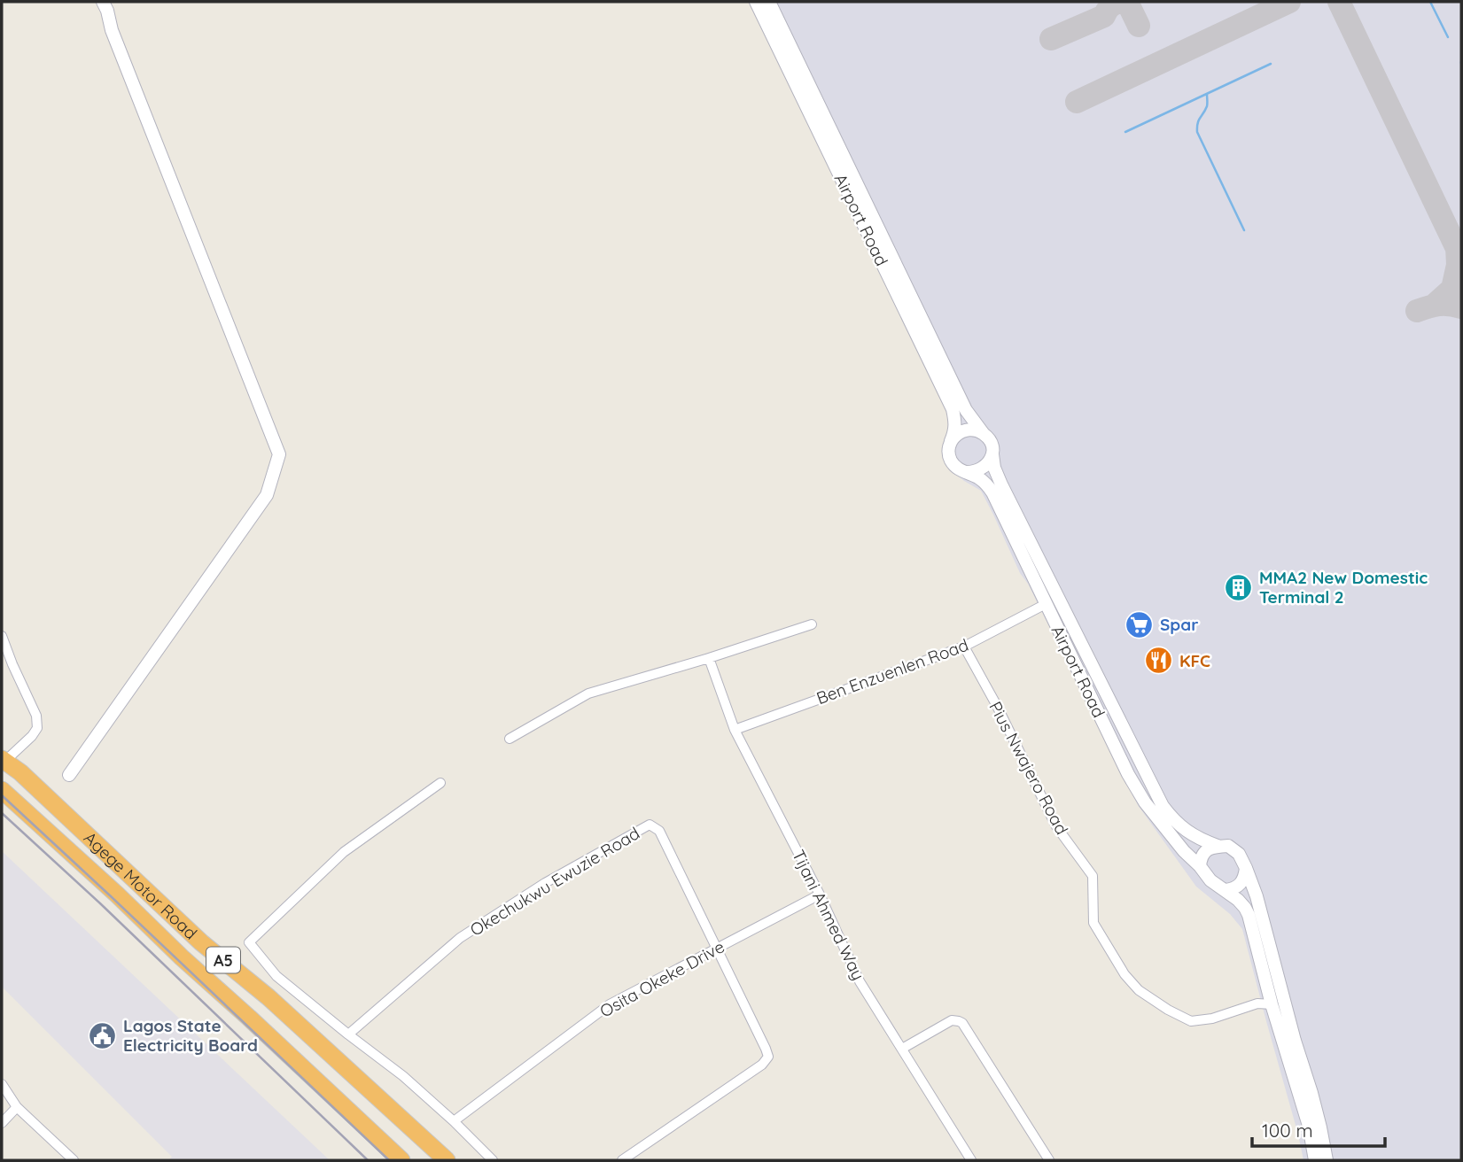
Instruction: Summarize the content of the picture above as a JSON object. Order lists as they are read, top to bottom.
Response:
{
  "streets": {
    "highway": ["Agege Motor Road", "A5"],
    "main road": ["Airport Road"],
    "street": [
      "Ben Enzuenlen Road",
      "Pius Nwajero Road",
      "Okechukwu Ewuzie Road",
      "Tijani Ahmed Way",
      "Osita Okeke Drive"
    ]
  },
  "crossings": [
    ["Airport Road", "Ben Enzuenlen Road"],
    ["Ben Enzuenlen Road", "Pius Nwajero Road"],
    ["Ben Enzuenlen Road", "Tijani Ahmed Way"],
    ["Okechukwu Ewuzie Road", "Osita Okeke Drive"],
    ["Tijani Ahmed Way", "Osita Okeke Drive"]
  ],
  "places": {
    "building": ["MMA2 New Domestic Terminal 2"],
    "supermarket": ["Spar"],
    "restaurant": ["KFC"],
    "public building": ["Lagos State Electricity Board"]
  },
  "scale_bar": "100 m"
}
